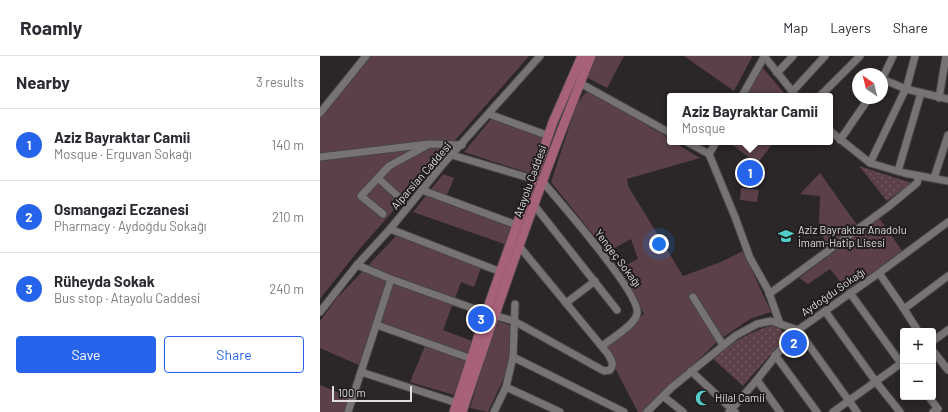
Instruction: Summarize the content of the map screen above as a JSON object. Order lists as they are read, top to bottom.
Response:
{
  "streets": {
    "main road": ["Atayolu Caddesi"],
    "street": ["Alparslan Caddesi", "Yengeç Sokağı", "Aydoğdu Sokağı"]
  },
  "crossings": [
    ["Atayolu Caddesi", "Yengeç Sokağı"]
  ],
  "places": {
    "school or university": ["Aziz Bayraktar Anadolu İmam-Hatip Lisesi"],
    "mosque": ["Hilal Camii"]
  },
  "scale_bar": "100 m",
  "north": "top left",
  "page": {
    "header": "Roamly",
    "nav": ["Map", "Layers", "Share"],
    "heading": ["Nearby", "3 results"],
    "popup": ["Aziz Bayraktar Camii", "Mosque"],
    "list": [
      {
        "mark": "1",
        "name": "Aziz Bayraktar Camii",
        "note": "Mosque · Erguvan Sokağı",
        "value": "140 m"
      },
      {
        "mark": "2",
        "name": "Osmangazi Eczanesi",
        "note": "Pharmacy · Aydoğdu Sokağı",
        "value": "210 m"
      },
      {
        "mark": "3",
        "name": "Rüheyda Sokak",
        "note": "Bus stop · Atayolu Caddesi",
        "value": "240 m"
      }
    ],
    "pins": ["1", "3", "2"],
    "buttons": ["Save", "Share"],
    "map_buttons": ["+", "−"],
    "scale": "100 m"
  }
}
